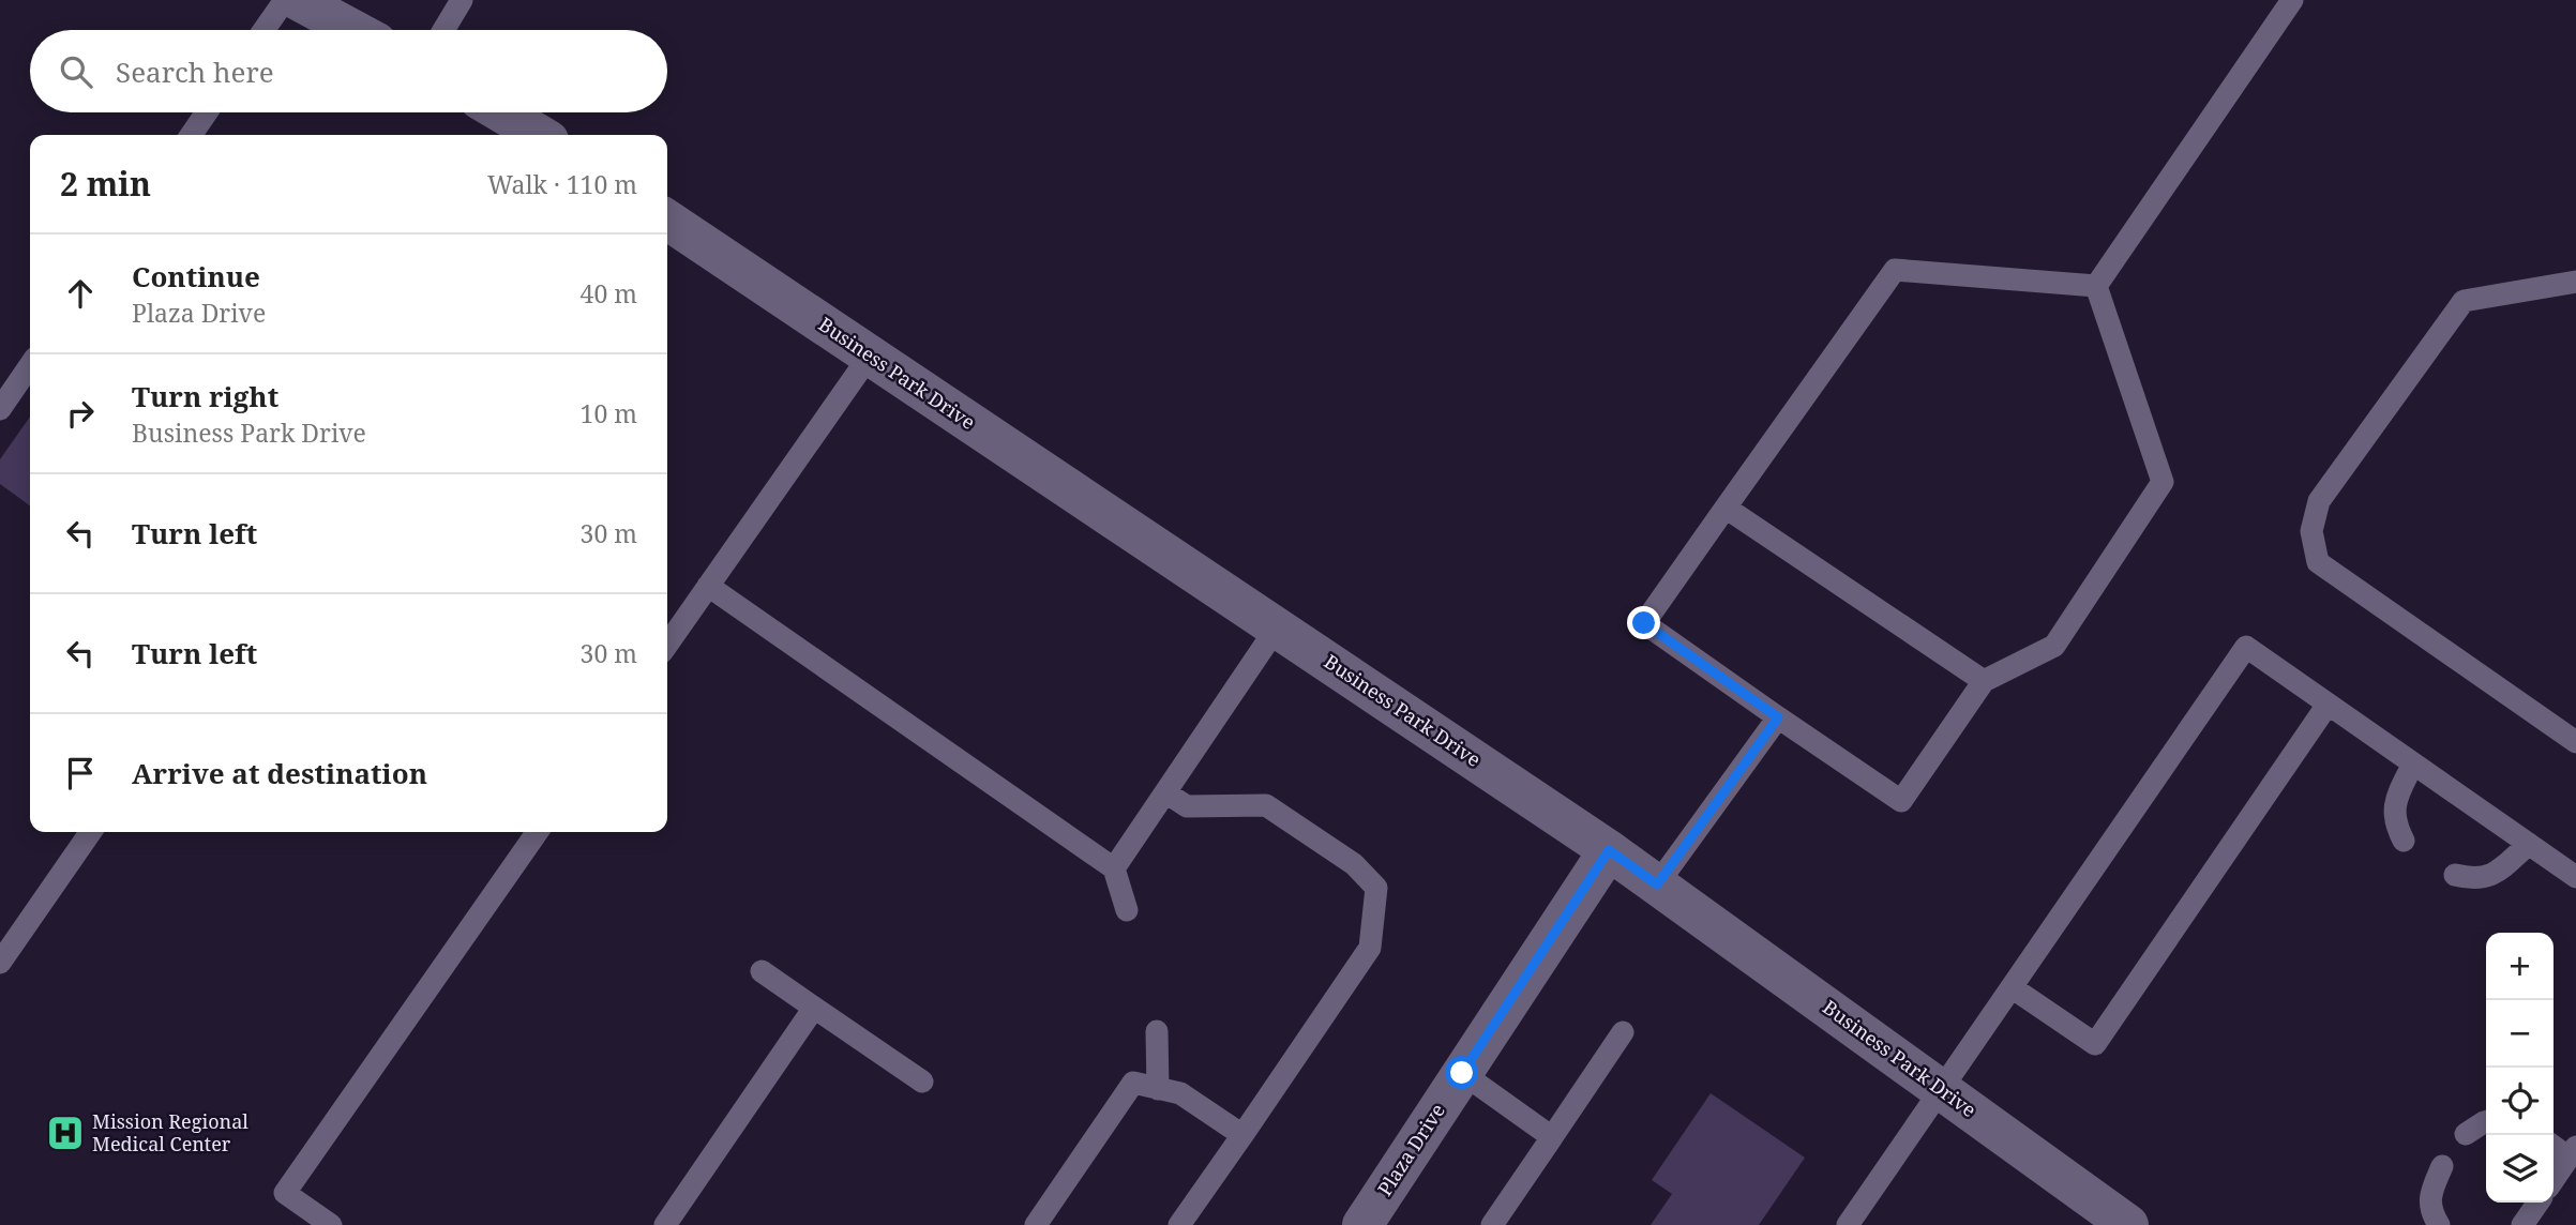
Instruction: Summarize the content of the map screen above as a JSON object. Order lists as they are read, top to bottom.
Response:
{
  "streets": {
    "street": ["Business Park Drive", "Plaza Drive"]
  },
  "crossings": [
    ["Business Park Drive", "Plaza Drive"]
  ],
  "places": {
    "hospital": ["Mission Regional Medical Center"]
  },
  "page": {
    "search": "Search here",
    "heading": ["2 min", "Walk · 110 m"],
    "list": [
      ["Continue", "Plaza Drive", "40 m"],
      ["Turn right", "Business Park Drive", "10 m"],
      ["Turn left", "30 m"],
      ["Turn left", "30 m"],
      "Arrive at destination"
    ],
    "map_buttons": ["+", "−"]
  }
}
